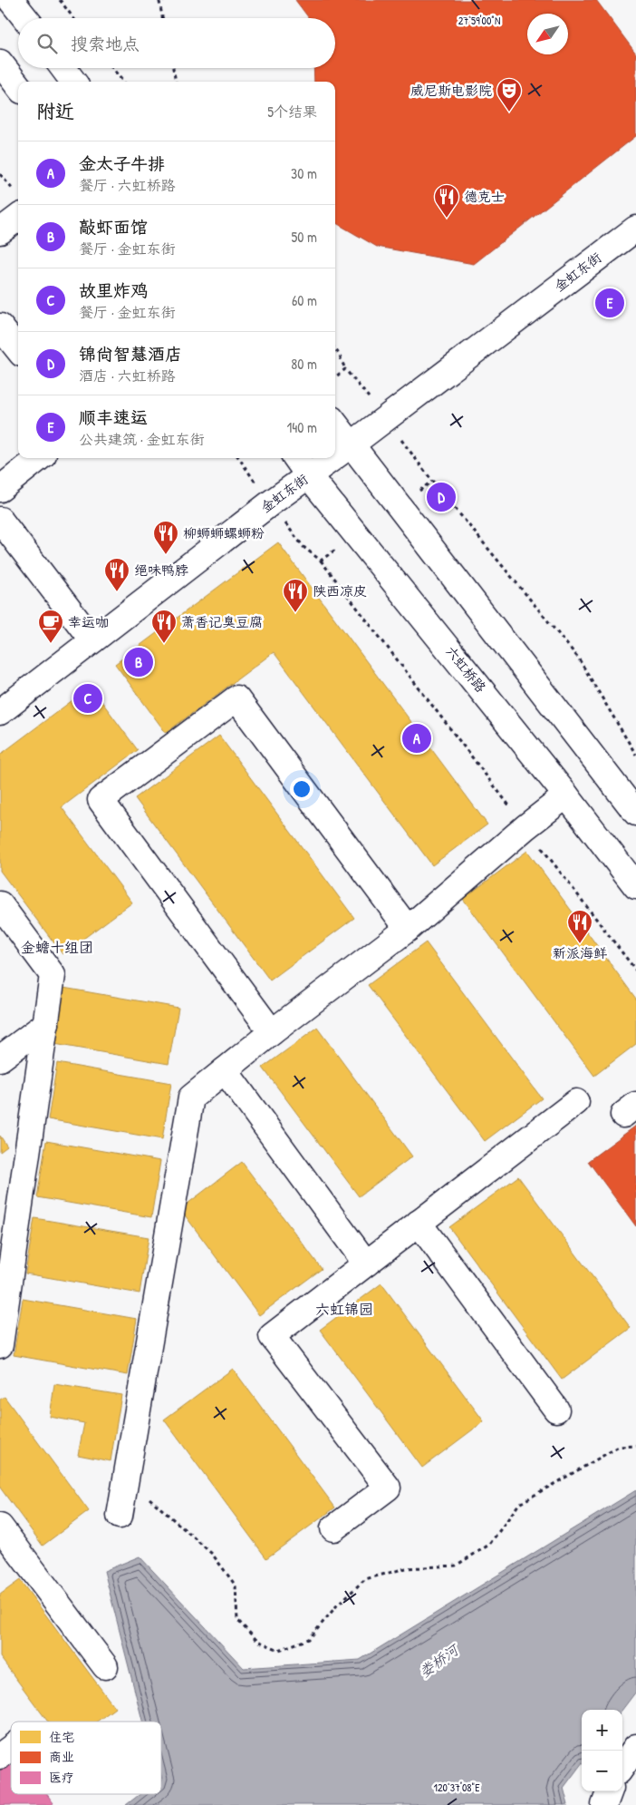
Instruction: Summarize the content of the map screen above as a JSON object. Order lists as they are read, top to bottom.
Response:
{
  "streets": {
    "main road": ["金虹东街", "六虹桥路"]
  },
  "crossings": [
    ["金虹东街", "六虹桥路"]
  ],
  "districts": ["金蟾十组团", "六虹锦园"],
  "water": ["娄桥河"],
  "places": {
    "theatre": ["威尼斯电影院"],
    "restaurant": [
      "德克士",
      "柳蛳蛳螺蛳粉",
      "绝味鸭脖",
      "陕西凉皮",
      "萧香记臭豆腐",
      "新派海鲜"
    ],
    "cafe": ["幸运咖"]
  },
  "legend": ["住宅", "商业", "医疗"],
  "north": "bottom left",
  "page": {
    "search": "搜索地点",
    "heading": ["附近", "5个结果"],
    "list": [
      {
        "mark": "A",
        "name": "金太子牛排",
        "note": "餐厅 · 六虹桥路",
        "value": "30 m"
      },
      {
        "mark": "B",
        "name": "敲虾面馆",
        "note": "餐厅 · 金虹东街",
        "value": "50 m"
      },
      {
        "mark": "C",
        "name": "故里炸鸡",
        "note": "餐厅 · 金虹东街",
        "value": "60 m"
      },
      {
        "mark": "D",
        "name": "锦尚智慧酒店",
        "note": "酒店 · 六虹桥路",
        "value": "80 m"
      },
      {
        "mark": "E",
        "name": "顺丰速运",
        "note": "公共建筑 · 金虹东街",
        "value": "140 m"
      }
    ],
    "pins": [
      "E",
      "D",
      "B",
      "C",
      "A"
    ],
    "map_buttons": ["+", "−"]
  },
  "coordinates": ["27°59'00\"N", "120°37'08\"E"]
}
